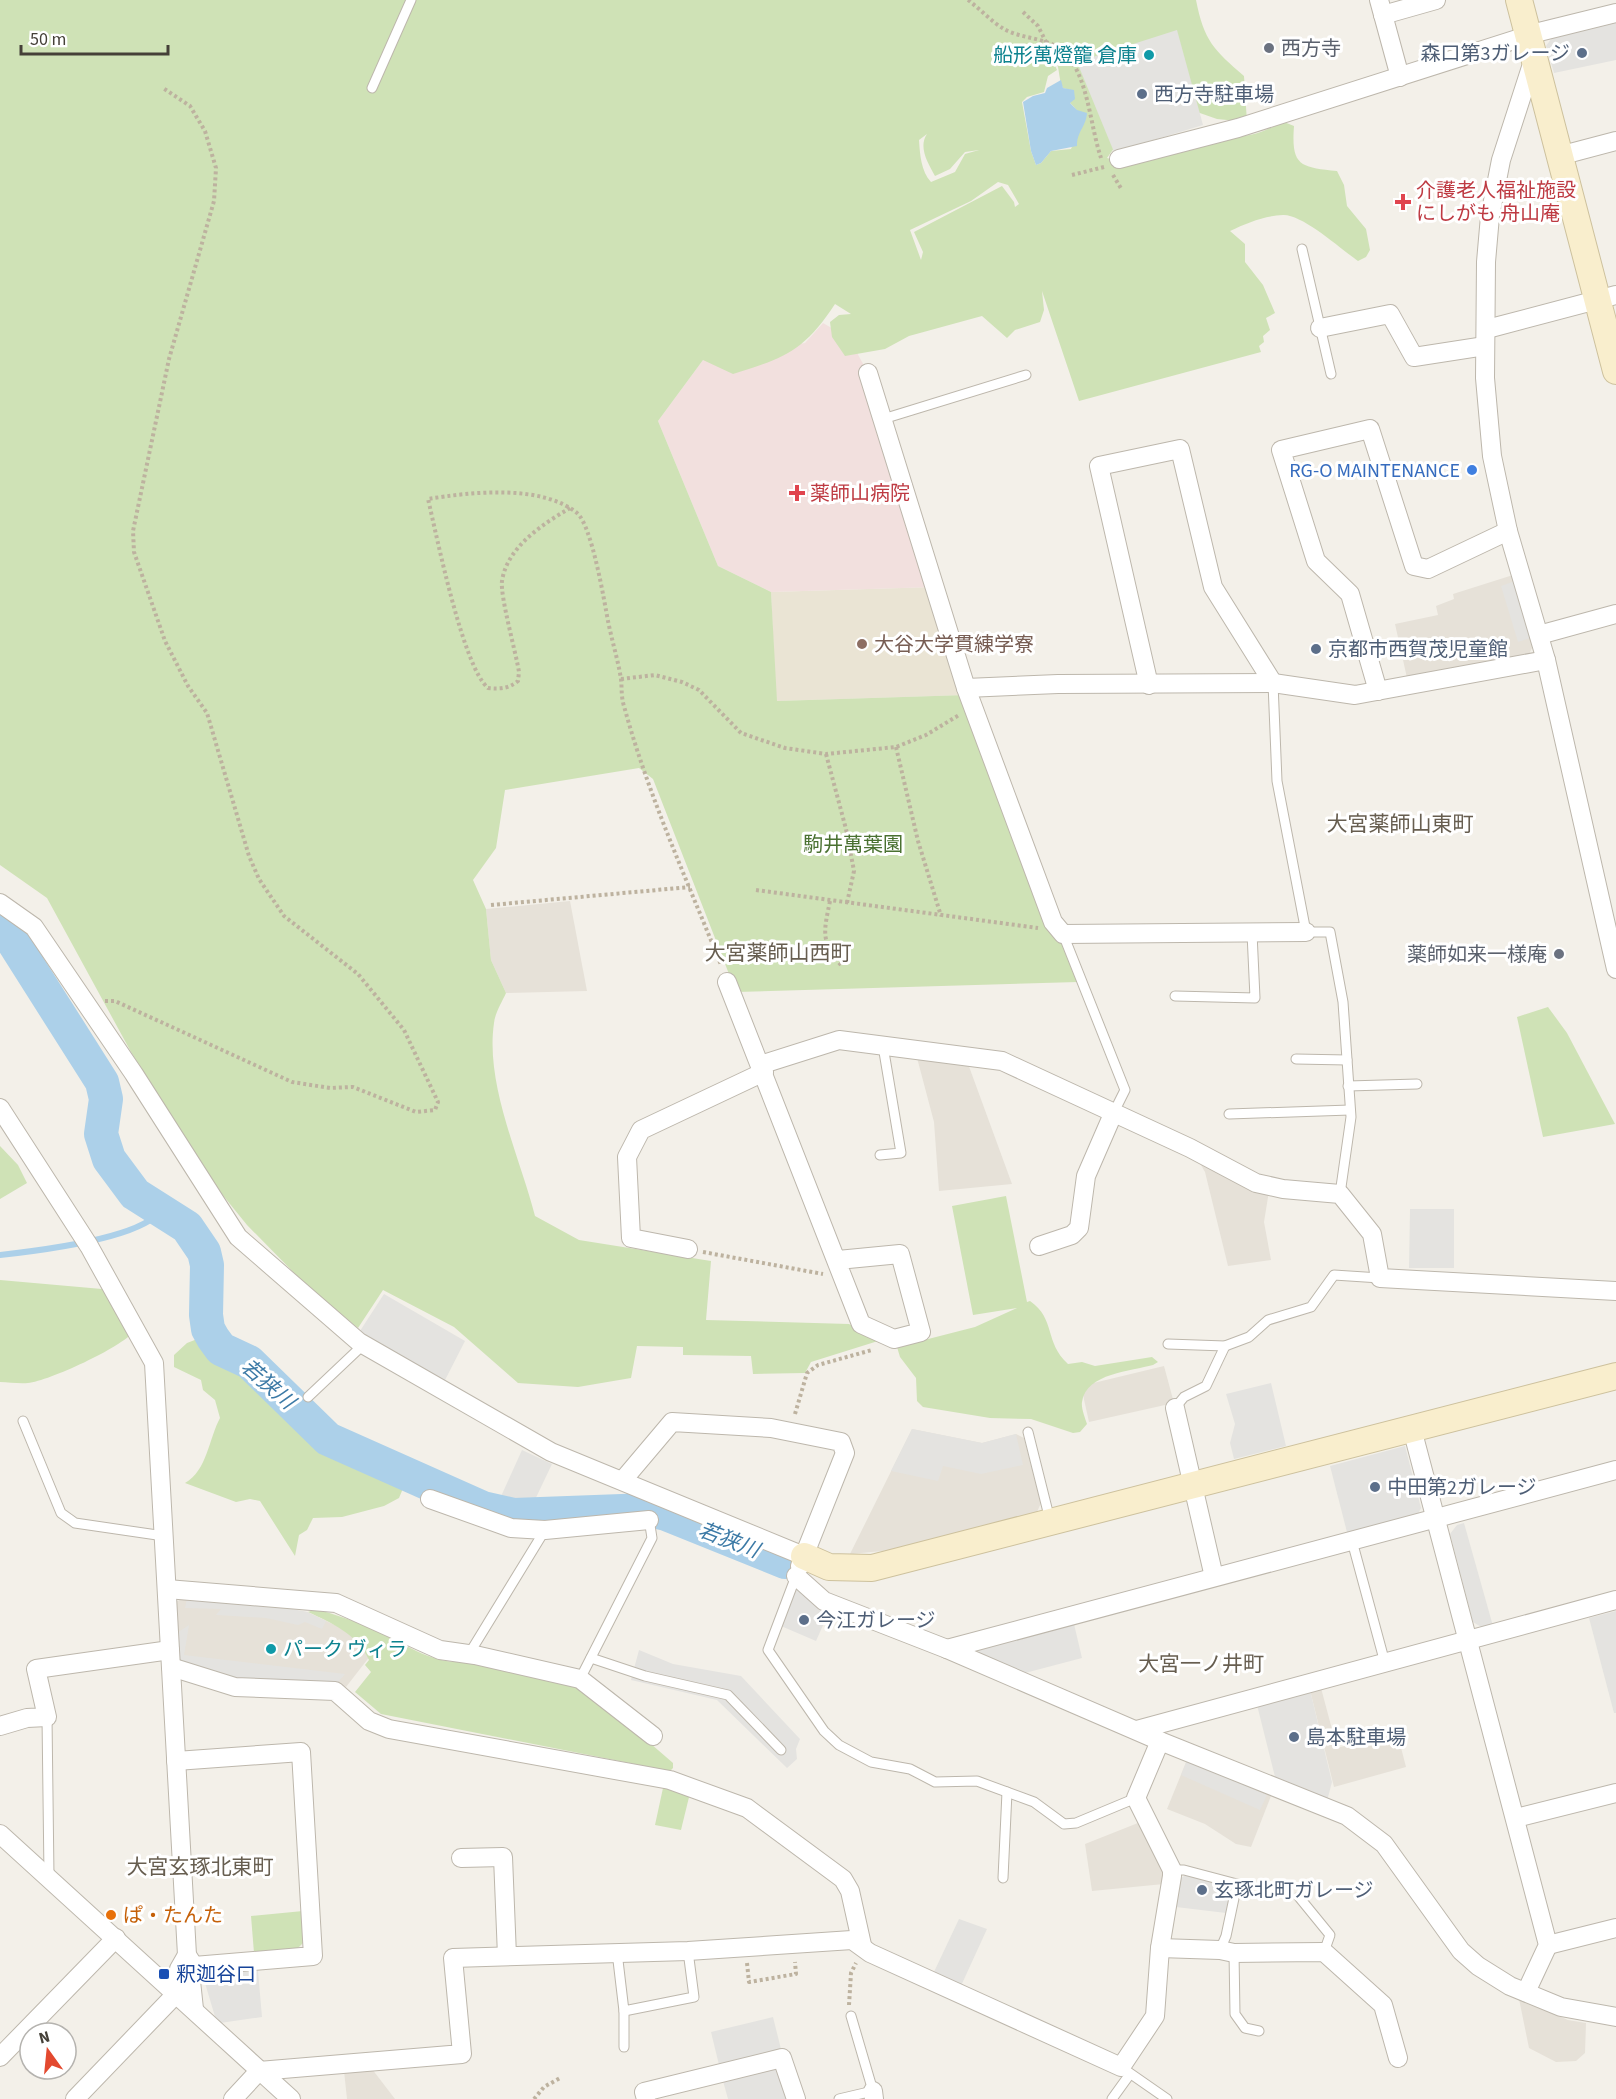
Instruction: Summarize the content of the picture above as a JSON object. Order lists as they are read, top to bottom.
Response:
{
  "districts": [
    "大宮薬師山東町",
    "大宮薬師山西町",
    "大宮一ノ井町",
    "大宮玄琢北東町"
  ],
  "water": ["若狭川"],
  "parks": ["駒井萬葉園"],
  "places": {
    "other": [
      "西方寺",
      "森口第3ガレージ",
      "船形萬燈籠 倉庫",
      "西方寺駐車場",
      "RG-O MAINTENANCE",
      "大谷大学貫練学寮",
      "京都市西賀茂児童館",
      "薬師如来一様庵",
      "中田第2ガレージ",
      "今江ガレージ",
      "パーク ヴィラ",
      "島本駐車場",
      "玄琢北町ガレージ",
      "ぱ・たんた"
    ],
    "health": ["介護老人福祉施設 にしがも 舟山庵", "薬師山病院"],
    "transit": ["釈迦谷口"]
  },
  "scale_bar": "50 m",
  "north": "top"
}
